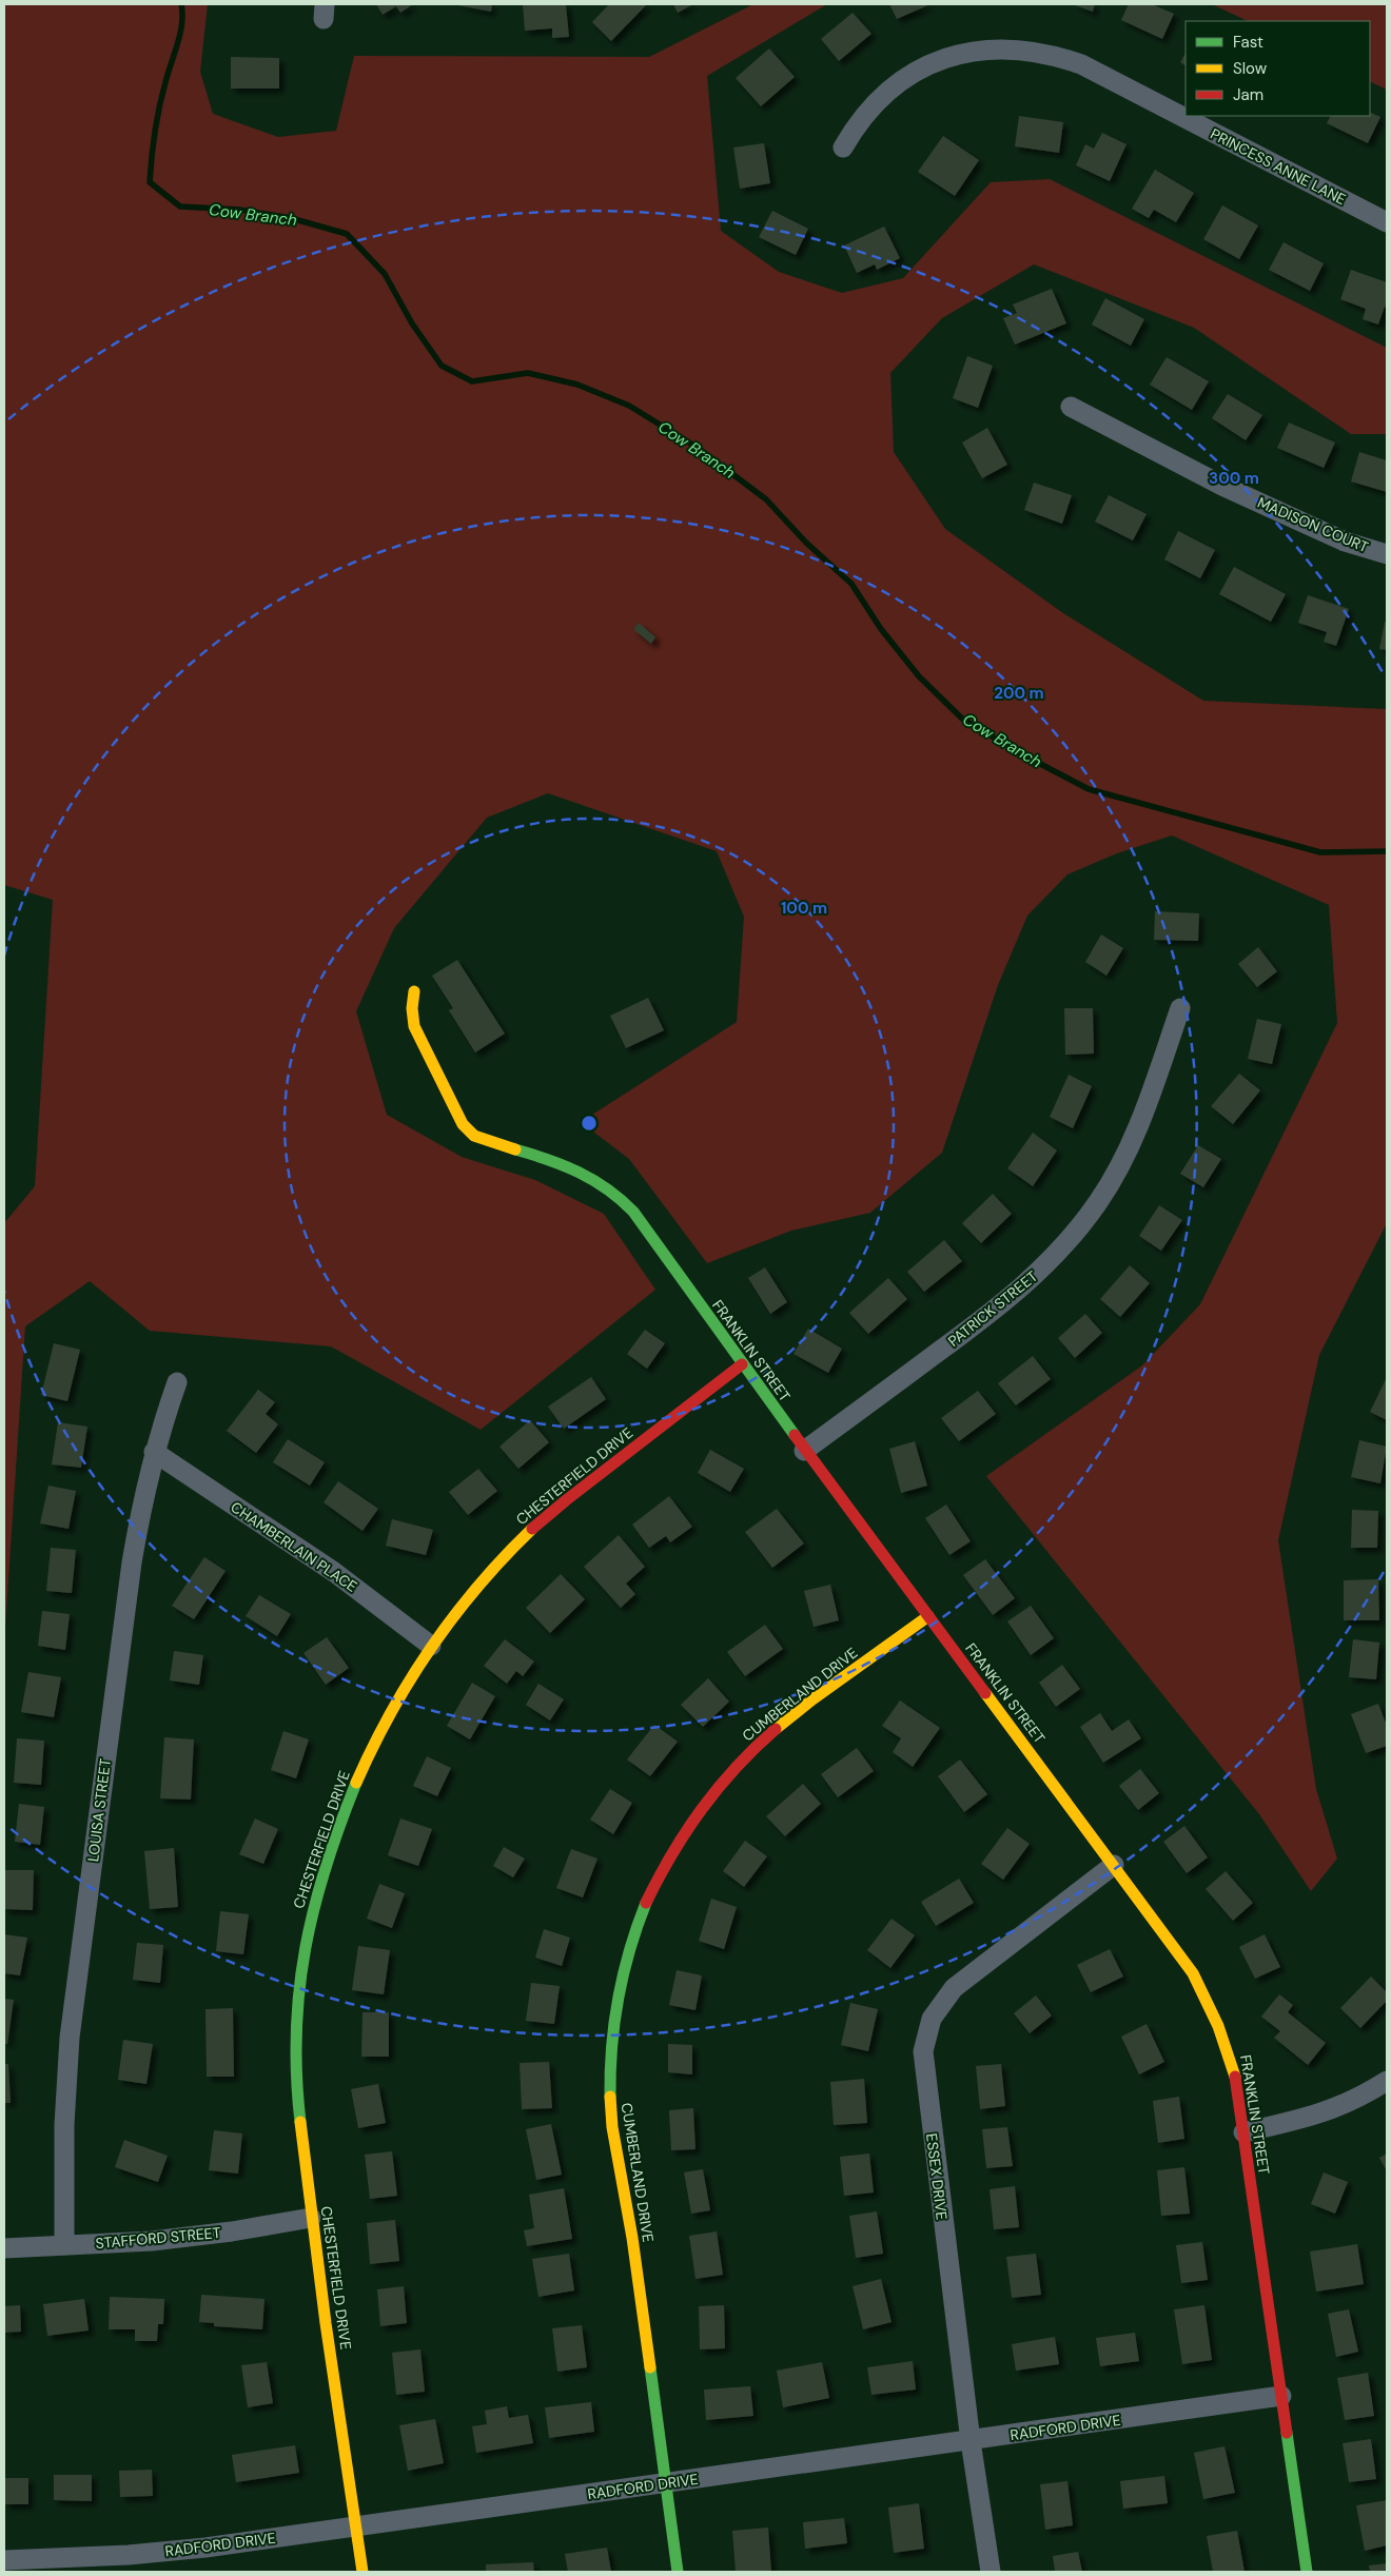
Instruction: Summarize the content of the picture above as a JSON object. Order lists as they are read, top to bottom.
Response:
{
  "streets": {
    "street": [
      "PRINCESS ANNE LANE",
      "MADISON COURT",
      "PATRICK STREET",
      "FRANKLIN STREET",
      "CHESTERFIELD DRIVE",
      "CHAMBERLAIN PLACE",
      "CUMBERLAND DRIVE",
      "LOUISA STREET",
      "ESSEX DRIVE",
      "STAFFORD STREET",
      "RADFORD DRIVE"
    ]
  },
  "crossings": [
    ["PATRICK STREET", "FRANKLIN STREET"],
    ["FRANKLIN STREET", "CHESTERFIELD DRIVE"],
    ["FRANKLIN STREET", "CUMBERLAND DRIVE"],
    ["FRANKLIN STREET", "ESSEX DRIVE"],
    ["FRANKLIN STREET", "RADFORD DRIVE"],
    ["CHESTERFIELD DRIVE", "CHAMBERLAIN PLACE"],
    ["CHESTERFIELD DRIVE", "STAFFORD STREET"],
    ["CHESTERFIELD DRIVE", "RADFORD DRIVE"],
    ["CHAMBERLAIN PLACE", "LOUISA STREET"],
    ["CUMBERLAND DRIVE", "RADFORD DRIVE"],
    ["LOUISA STREET", "STAFFORD STREET"],
    ["ESSEX DRIVE", "RADFORD DRIVE"]
  ],
  "water": ["Cow Branch"],
  "legend": ["Fast", "Slow", "Jam"],
  "rings": ["300 m", "200 m", "100 m"]
}
